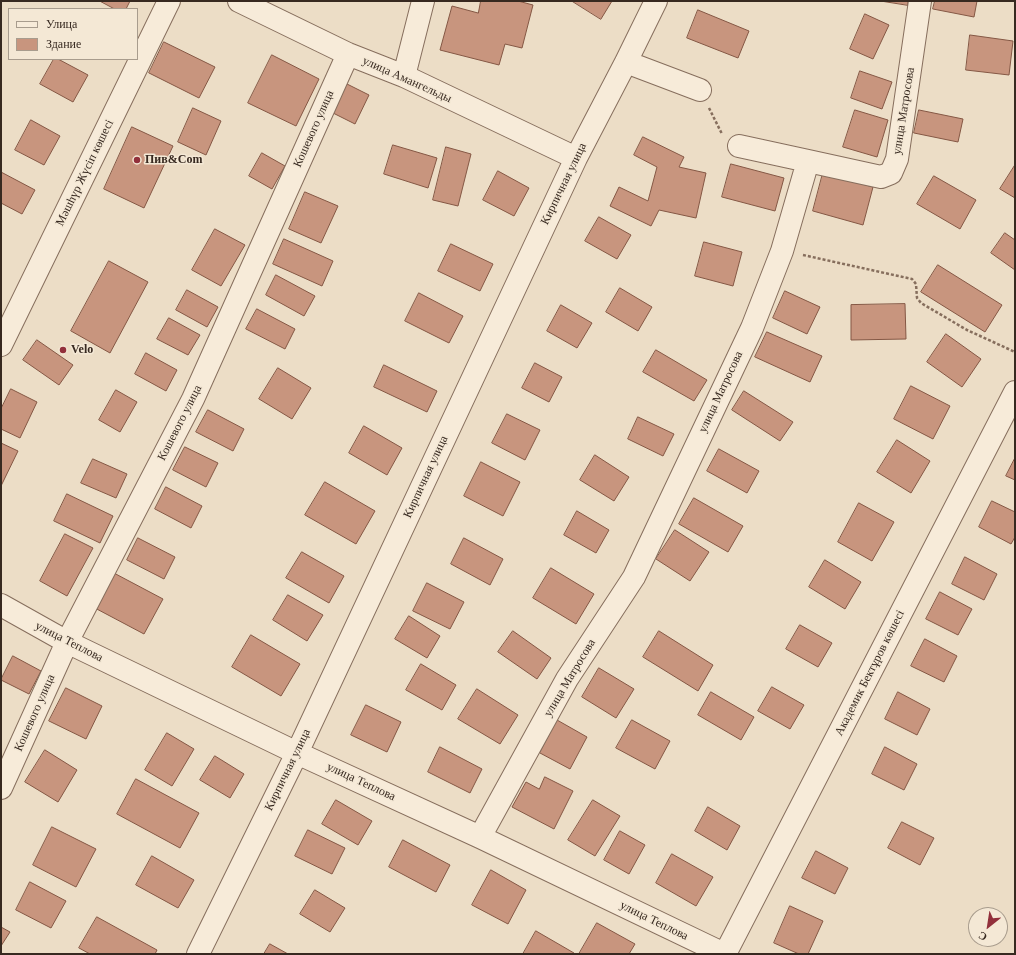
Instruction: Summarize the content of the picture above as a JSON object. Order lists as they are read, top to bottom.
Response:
{
  "streets": {
    "street": [
      "улица Амангельды",
      "улица Матросова",
      "Кошевого улица",
      "Мәшһүр Жүсіп көшесі",
      "Кирпичная улица",
      "улица Теплова",
      "Академик Бектұров көшесі"
    ]
  },
  "crossings": [
    ["улица Амангельды", "Кошевого улица"],
    ["улица Амангельды", "Кирпичная улица"],
    ["улица Матросова", "улица Теплова"],
    ["Кошевого улица", "улица Теплова"],
    ["Кирпичная улица", "улица Теплова"],
    ["улица Теплова", "Академик Бектұров көшесі"]
  ],
  "places": ["Пив&Com", "Velo"],
  "legend": ["Улица", "Здание"],
  "north": "bottom left"
}
